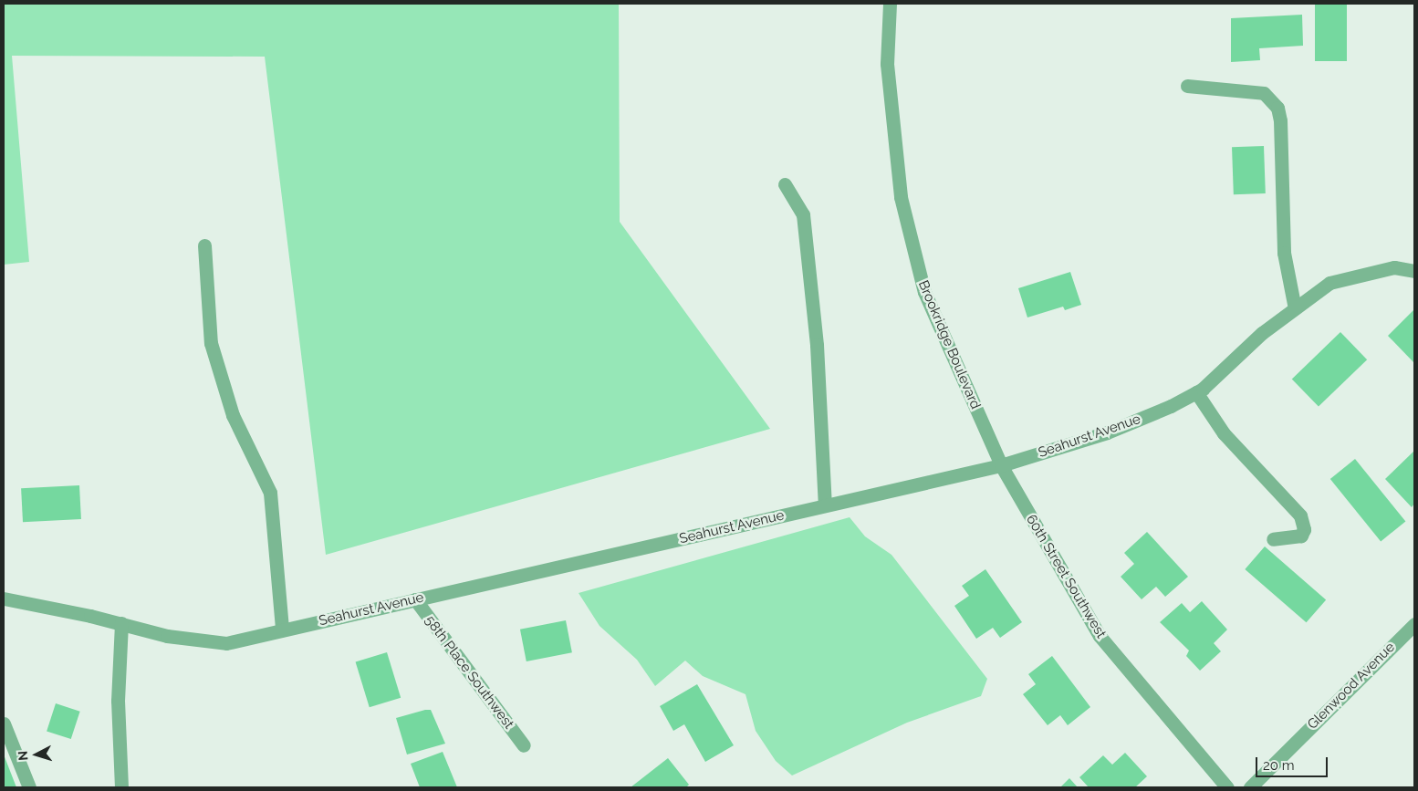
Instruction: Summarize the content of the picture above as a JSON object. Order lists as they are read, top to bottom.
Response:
{
  "streets": {
    "street": [
      "Brookridge Boulevard",
      "Seahurst Avenue",
      "60th Street Southwest",
      "58th Place Southwest",
      "Glenwood Avenue"
    ]
  },
  "crossings": [
    ["Brookridge Boulevard", "Seahurst Avenue"],
    ["Brookridge Boulevard", "60th Street Southwest"],
    ["Seahurst Avenue", "60th Street Southwest"],
    ["Seahurst Avenue", "58th Place Southwest"]
  ],
  "scale_bar": "20 m",
  "north": "left"
}
